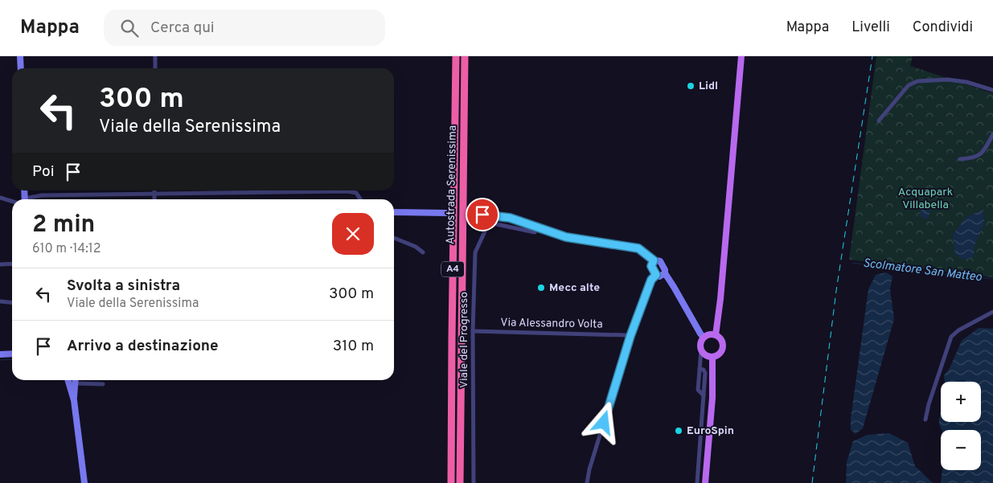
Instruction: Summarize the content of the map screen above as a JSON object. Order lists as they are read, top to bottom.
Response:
{
  "streets": {
    "highway": ["Autostrada Serenissima", "A4"],
    "street": ["Via Alessandro Volta", "Viale del Progresso"]
  },
  "crossings": [
    ["Via Alessandro Volta", "Viale del Progresso"]
  ],
  "water": ["Scolmatore San Matteo"],
  "parks": ["Acquapark Villabella"],
  "places": ["Lidl", "Mecc alte", "EuroSpin"],
  "page": {
    "header": "Mappa",
    "search": "Cerca qui",
    "nav": ["Mappa", "Livelli", "Condividi"],
    "turn": ["300 m", "Viale della Serenissima"],
    "then": "Poi",
    "heading": ["2 min", "610 m · 14:12"],
    "list": [
      {
        "name": "Svolta a sinistra",
        "note": "Viale della Serenissima",
        "value": "300 m"
      },
      {
        "name": "Arrivo a destinazione",
        "value": "310 m"
      }
    ],
    "map_buttons": ["+", "−"]
  }
}
